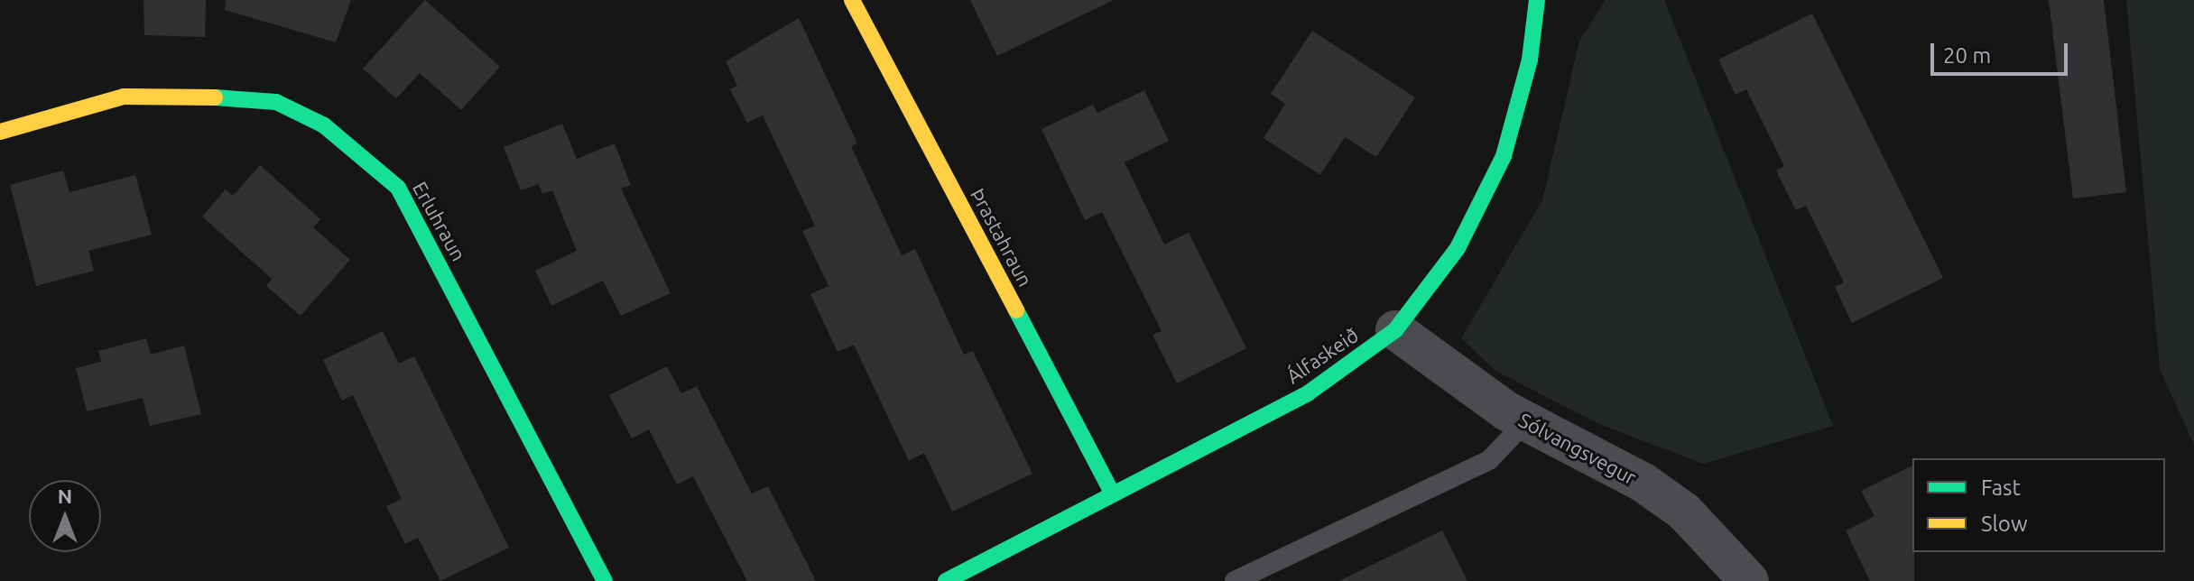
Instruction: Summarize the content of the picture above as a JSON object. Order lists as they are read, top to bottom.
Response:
{
  "streets": {
    "street": [
      "Erluhraun",
      "Þrastahraun",
      "Álfaskeið",
      "Sólvangsvegur"
    ]
  },
  "crossings": [
    ["Þrastahraun", "Álfaskeið"],
    ["Álfaskeið", "Sólvangsvegur"]
  ],
  "legend": ["Fast", "Slow"],
  "scale_bar": "20 m",
  "north": "top"
}
